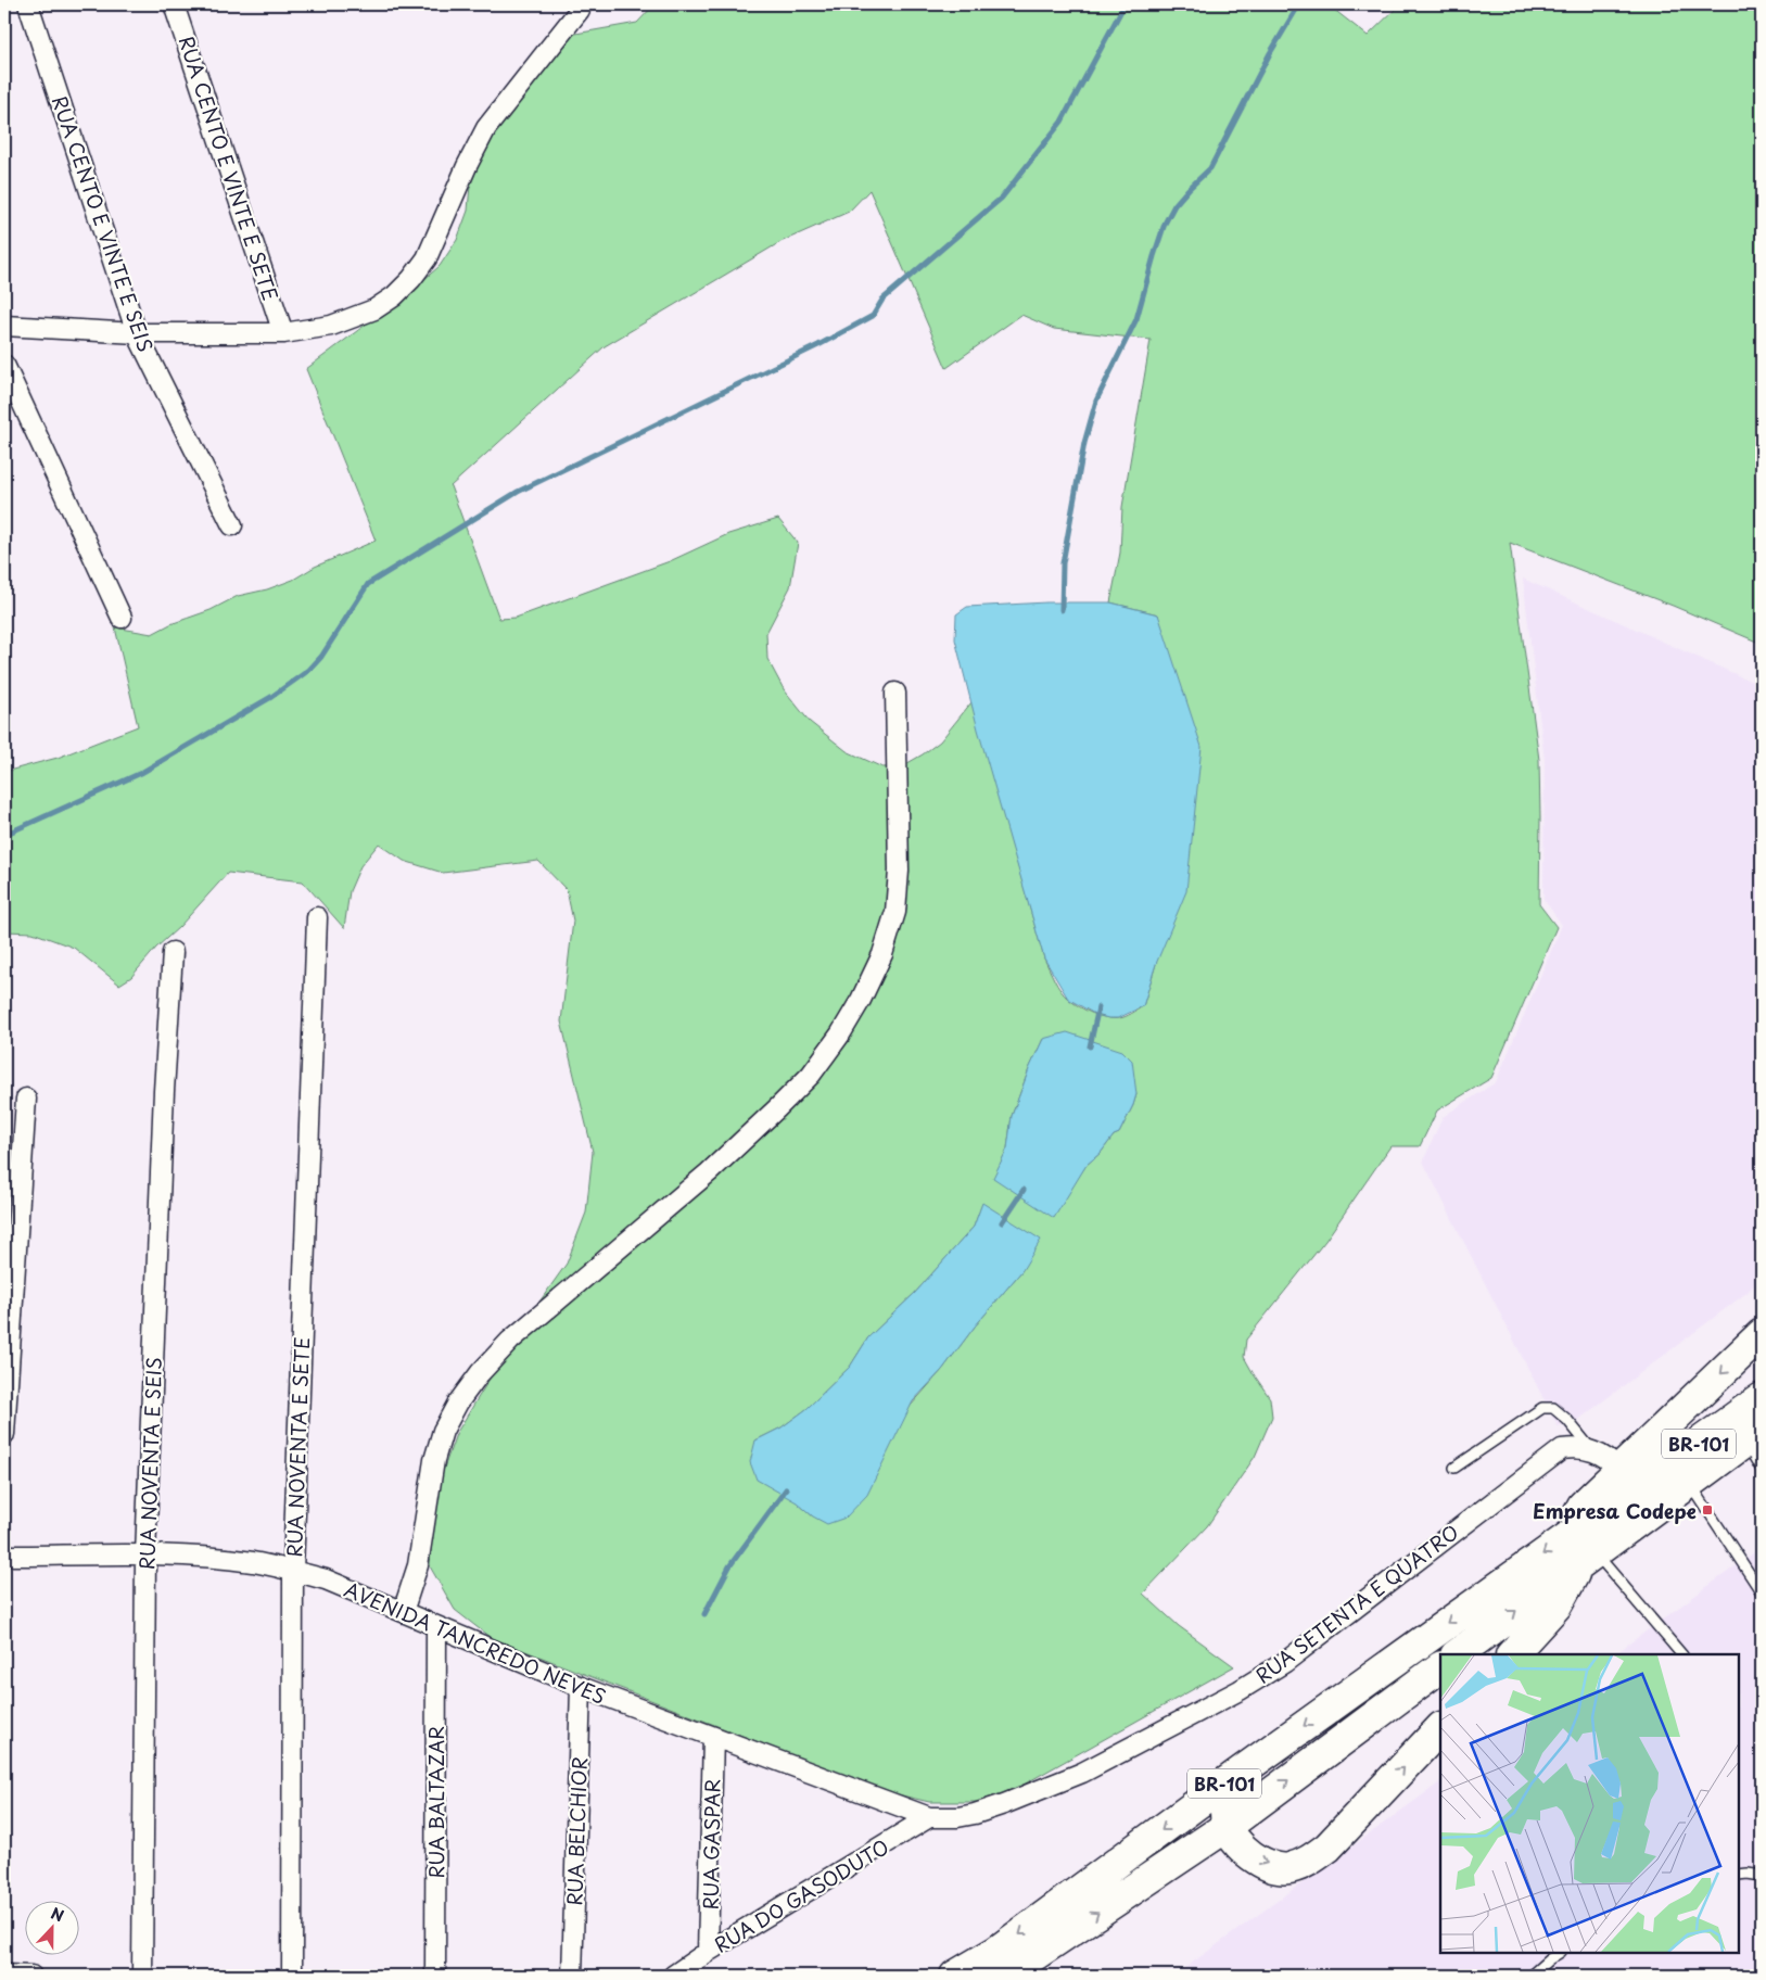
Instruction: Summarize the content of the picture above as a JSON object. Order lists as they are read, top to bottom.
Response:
{
  "streets": {
    "highway": ["BR-101"],
    "street": [
      "RUA CENTO E VINTE E SETE",
      "RUA CENTO E VINTE E SEIS",
      "RUA NOVENTA E SETE",
      "RUA NOVENTA E SEIS",
      "RUA SETENTA E QUATRO",
      "AVENIDA TANCREDO NEVES",
      "RUA BALTAZAR",
      "RUA BELCHIOR",
      "RUA GASPAR",
      "RUA DO GASODUTO"
    ]
  },
  "crossings": [
    ["RUA NOVENTA E SETE", "AVENIDA TANCREDO NEVES"],
    ["RUA NOVENTA E SEIS", "AVENIDA TANCREDO NEVES"],
    ["RUA SETENTA E QUATRO", "AVENIDA TANCREDO NEVES"],
    ["RUA SETENTA E QUATRO", "RUA DO GASODUTO"],
    ["AVENIDA TANCREDO NEVES", "RUA BALTAZAR"],
    ["AVENIDA TANCREDO NEVES", "RUA BELCHIOR"],
    ["AVENIDA TANCREDO NEVES", "RUA GASPAR"],
    ["AVENIDA TANCREDO NEVES", "RUA DO GASODUTO"],
    ["RUA GASPAR", "RUA DO GASODUTO"]
  ],
  "places": {
    "transit": ["Empresa Codepe"]
  },
  "north": "top"
}
